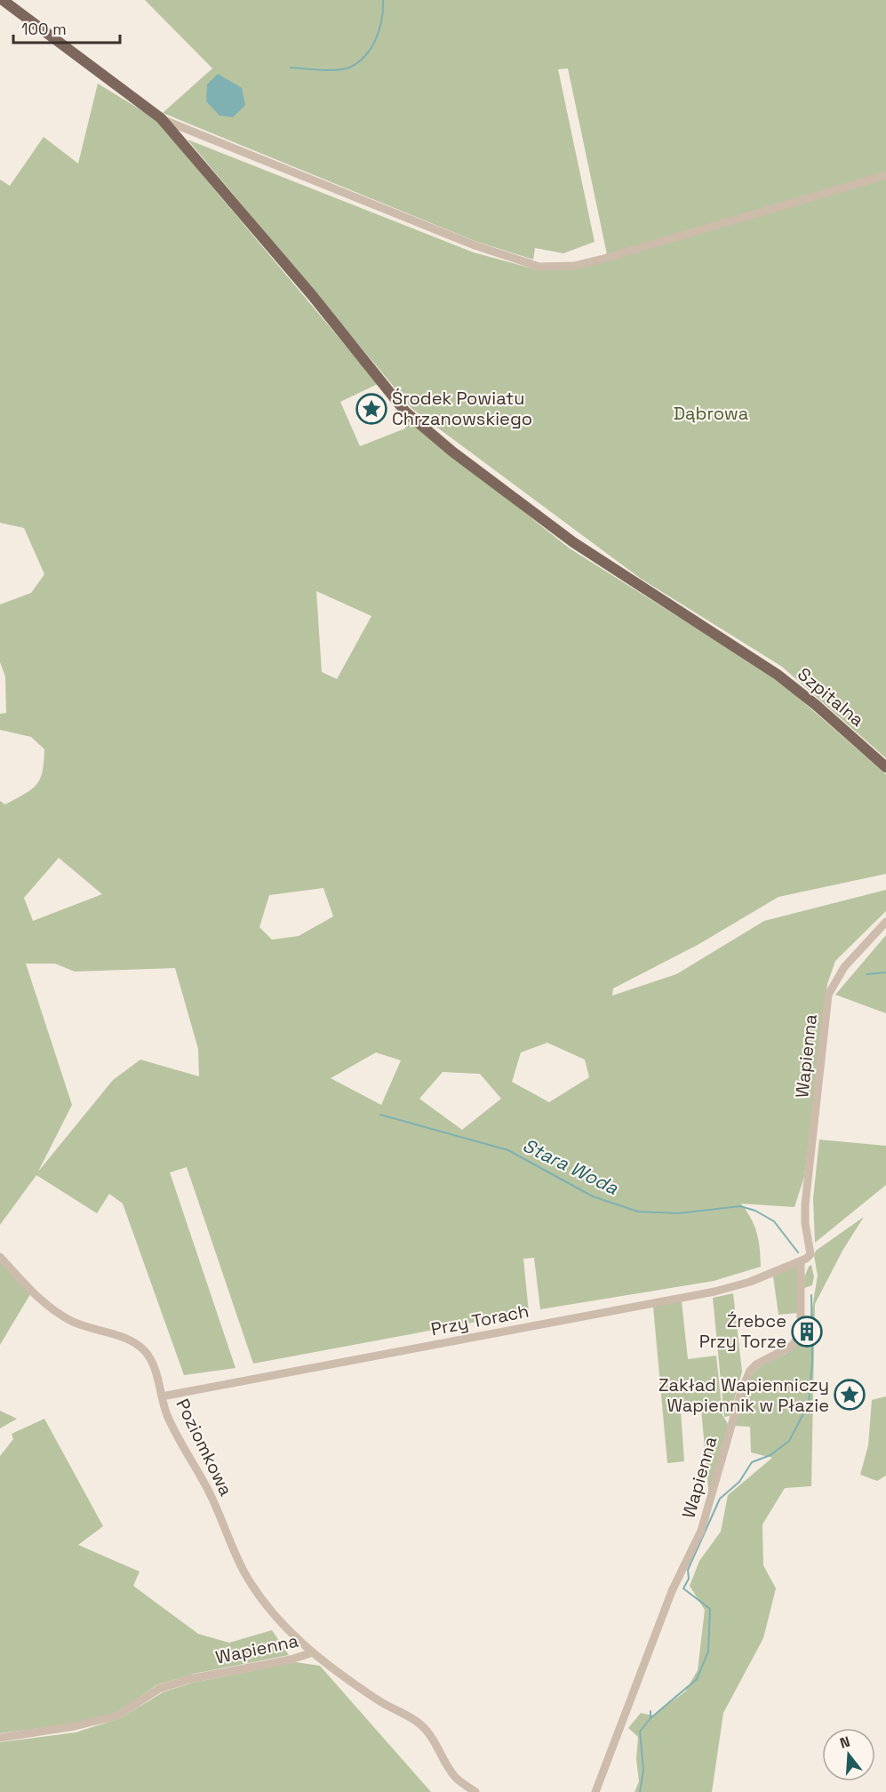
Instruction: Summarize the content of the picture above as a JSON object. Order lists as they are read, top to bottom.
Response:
{
  "streets": {
    "main road": ["Szpitalna"],
    "street": ["Wapienna", "Przy Torach", "Poziomkowa"]
  },
  "crossings": [
    ["Wapienna", "Przy Torach"],
    ["Wapienna", "Poziomkowa"],
    ["Przy Torach", "Poziomkowa"]
  ],
  "water": ["Stara Woda"],
  "parks": ["Dąbrowa"],
  "places": {
    "place": ["Środek Powiatu Chrzanowskiego", "Zakład Wapienniczy Wapiennik w Płazie"],
    "building": ["Źrebce Przy Torze"]
  },
  "scale_bar": "100 m",
  "north": "top"
}
